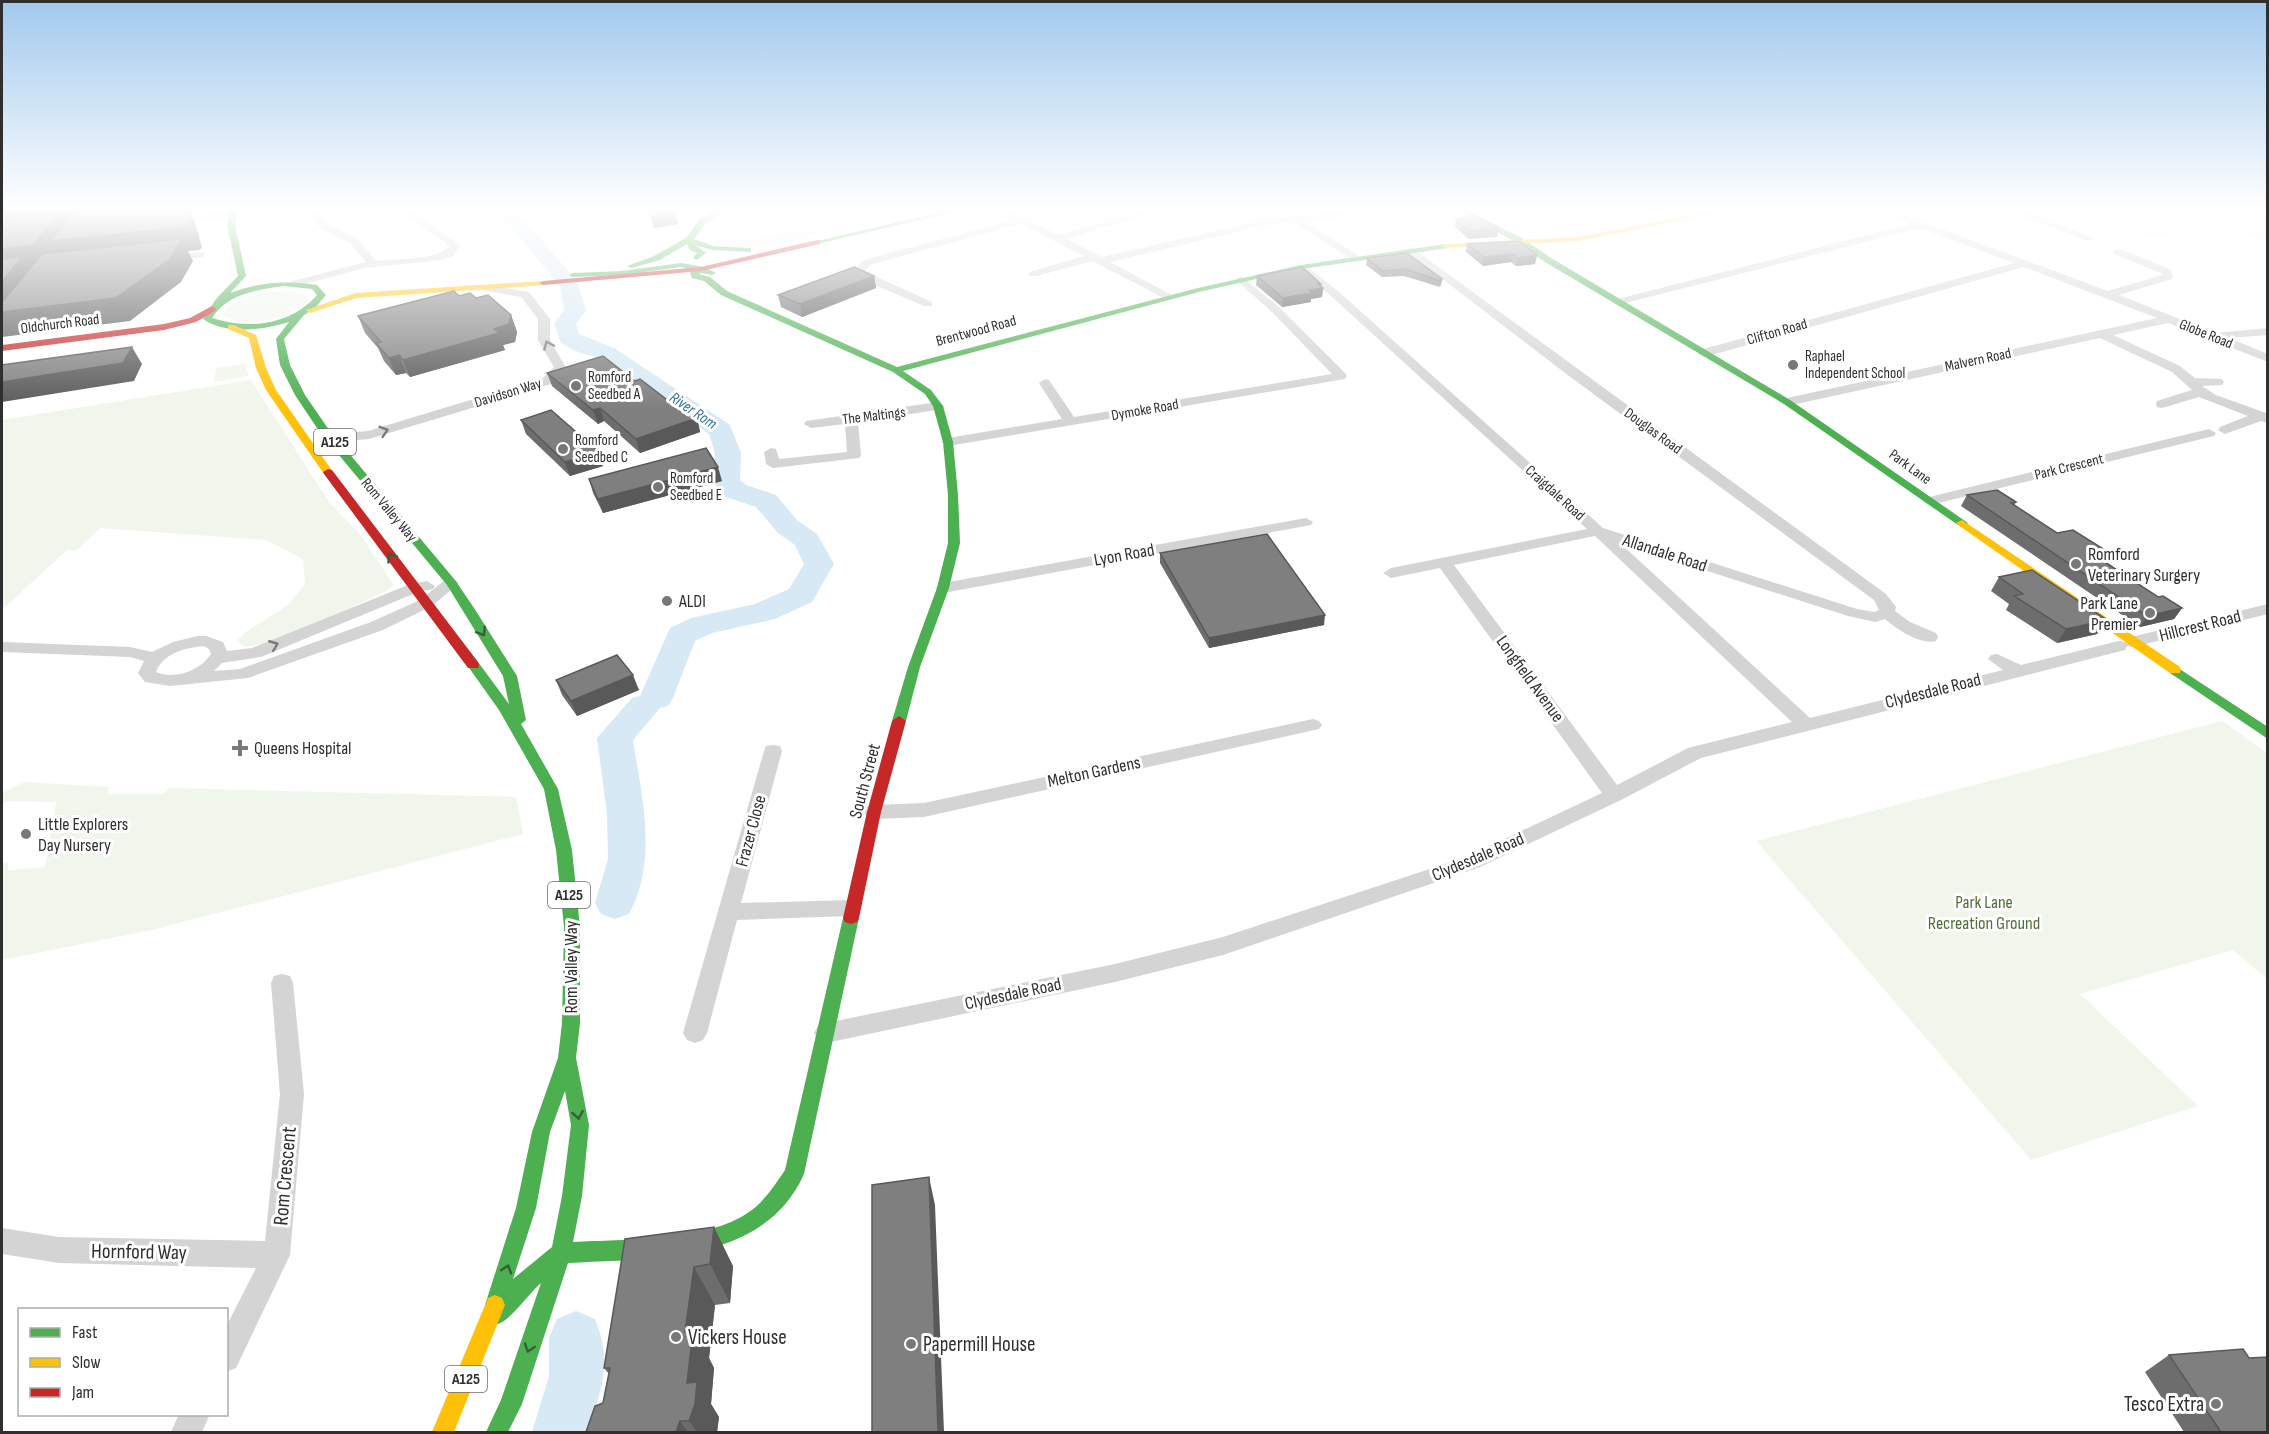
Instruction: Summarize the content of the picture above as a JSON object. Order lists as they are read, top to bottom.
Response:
{
  "streets": {
    "main road": [
      "Oldchurch Road",
      "Brentwood Road",
      "A125",
      "Park Lane",
      "Rom Valley Way",
      "South Street"
    ],
    "street": [
      "Clifton Road",
      "Globe Road",
      "Malvern Road",
      "Davidson Way",
      "Dymoke Road",
      "The Maltings",
      "Douglas Road",
      "Park Crescent",
      "Craigdale Road",
      "Allandale Road",
      "Lyon Road",
      "Hillcrest Road",
      "Longfield Avenue",
      "Clydesdale Road",
      "Melton Gardens",
      "Frazer Close",
      "Rom Crescent",
      "Hornford Way"
    ]
  },
  "crossings": [
    ["Oldchurch Road", "Rom Valley Way"],
    ["Brentwood Road", "Dymoke Road"],
    ["Brentwood Road", "South Street"],
    ["Clifton Road", "Park Lane"],
    ["Globe Road", "Malvern Road"],
    ["Malvern Road", "Park Lane"],
    ["Davidson Way", "Rom Valley Way"],
    ["Dymoke Road", "South Street"],
    ["The Maltings", "South Street"],
    ["Douglas Road", "Allandale Road"],
    ["Park Lane", "Park Crescent"],
    ["Park Lane", "Hillcrest Road"],
    ["Park Lane", "Clydesdale Road"],
    ["Craigdale Road", "Allandale Road"],
    ["Craigdale Road", "Clydesdale Road"],
    ["Rom Valley Way", "South Street"],
    ["Allandale Road", "Longfield Avenue"],
    ["Lyon Road", "South Street"],
    ["Hillcrest Road", "Clydesdale Road"],
    ["Longfield Avenue", "Clydesdale Road"],
    ["Clydesdale Road", "South Street"],
    ["Melton Gardens", "South Street"],
    ["Rom Crescent", "Hornford Way"]
  ],
  "water": ["River Rom"],
  "parks": ["Park Lane Recreation Ground"],
  "places": {
    "other": [
      "Raphael Independent School",
      "Romford Seedbed A",
      "Romford Seedbed C",
      "Romford Seedbed E",
      "Romford Veterinary Surgery",
      "ALDI",
      "Park Lane Premier",
      "Little Explorers Day Nursery",
      "Vickers House",
      "Papermill House",
      "Tesco Extra"
    ],
    "health": ["Queens Hospital"]
  },
  "legend": ["Fast", "Slow", "Jam"]
}
